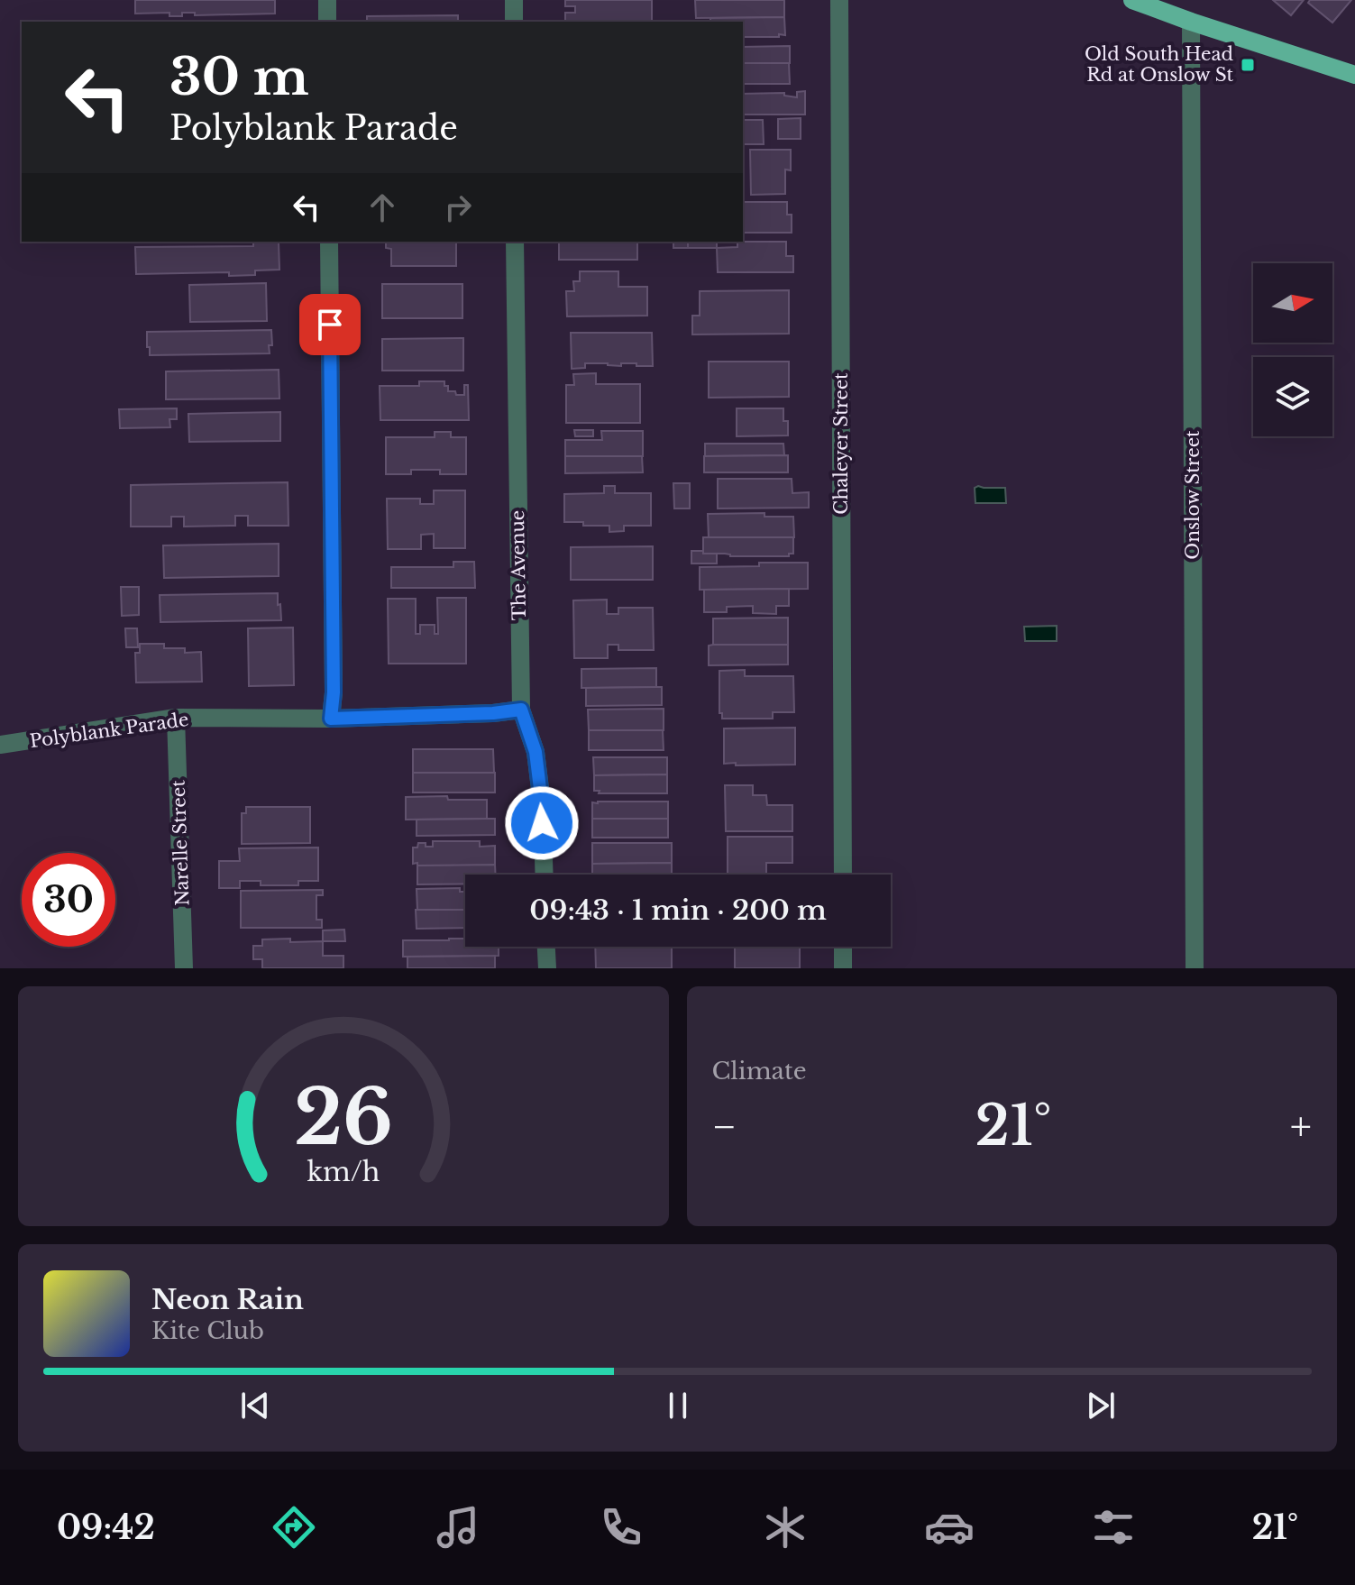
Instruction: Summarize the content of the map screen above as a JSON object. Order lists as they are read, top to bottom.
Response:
{
  "streets": {
    "street": [
      "Chaleyer Street",
      "Onslow Street",
      "The Avenue",
      "Polyblank Parade",
      "Narelle Street"
    ]
  },
  "crossings": [
    ["The Avenue", "Polyblank Parade"],
    ["Polyblank Parade", "Narelle Street"]
  ],
  "places": {
    "transit": ["Old South Head Rd at Onslow St"]
  },
  "north": "right",
  "page": {
    "turn": ["30 m", "Polyblank Parade"],
    "limit": "30",
    "trip": "09:43 · 1 min · 200 m",
    "tile": "Climate",
    "heat": ["−", "21°", "+"],
    "song": ["Neon Rain", "Kite Club"],
    "tabs": ["09:42", "21°"],
    "gauge": ["26", "km/h"]
  }
}
